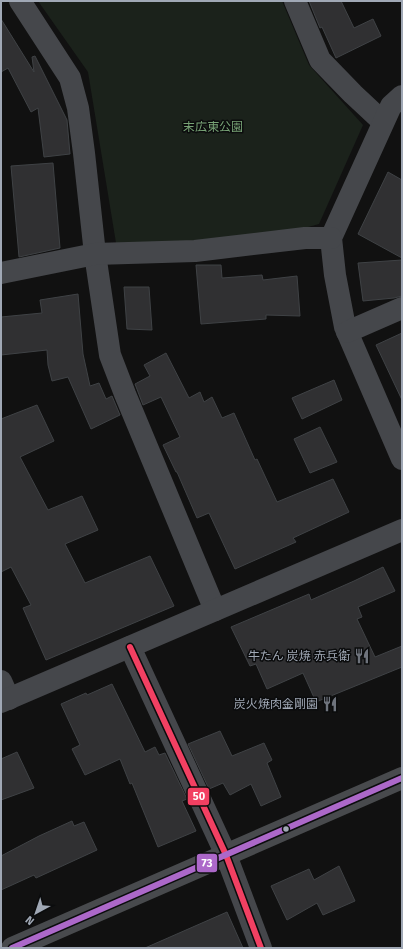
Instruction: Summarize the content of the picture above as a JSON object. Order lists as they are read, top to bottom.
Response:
{
  "parks": ["末広東公園"],
  "places": {
    "restaurant": ["牛たん 炭焼 赤兵衛", "炭火焼肉金剛園"]
  },
  "lines": ["transit line 50", "transit line 73"],
  "north": "bottom left"
}
